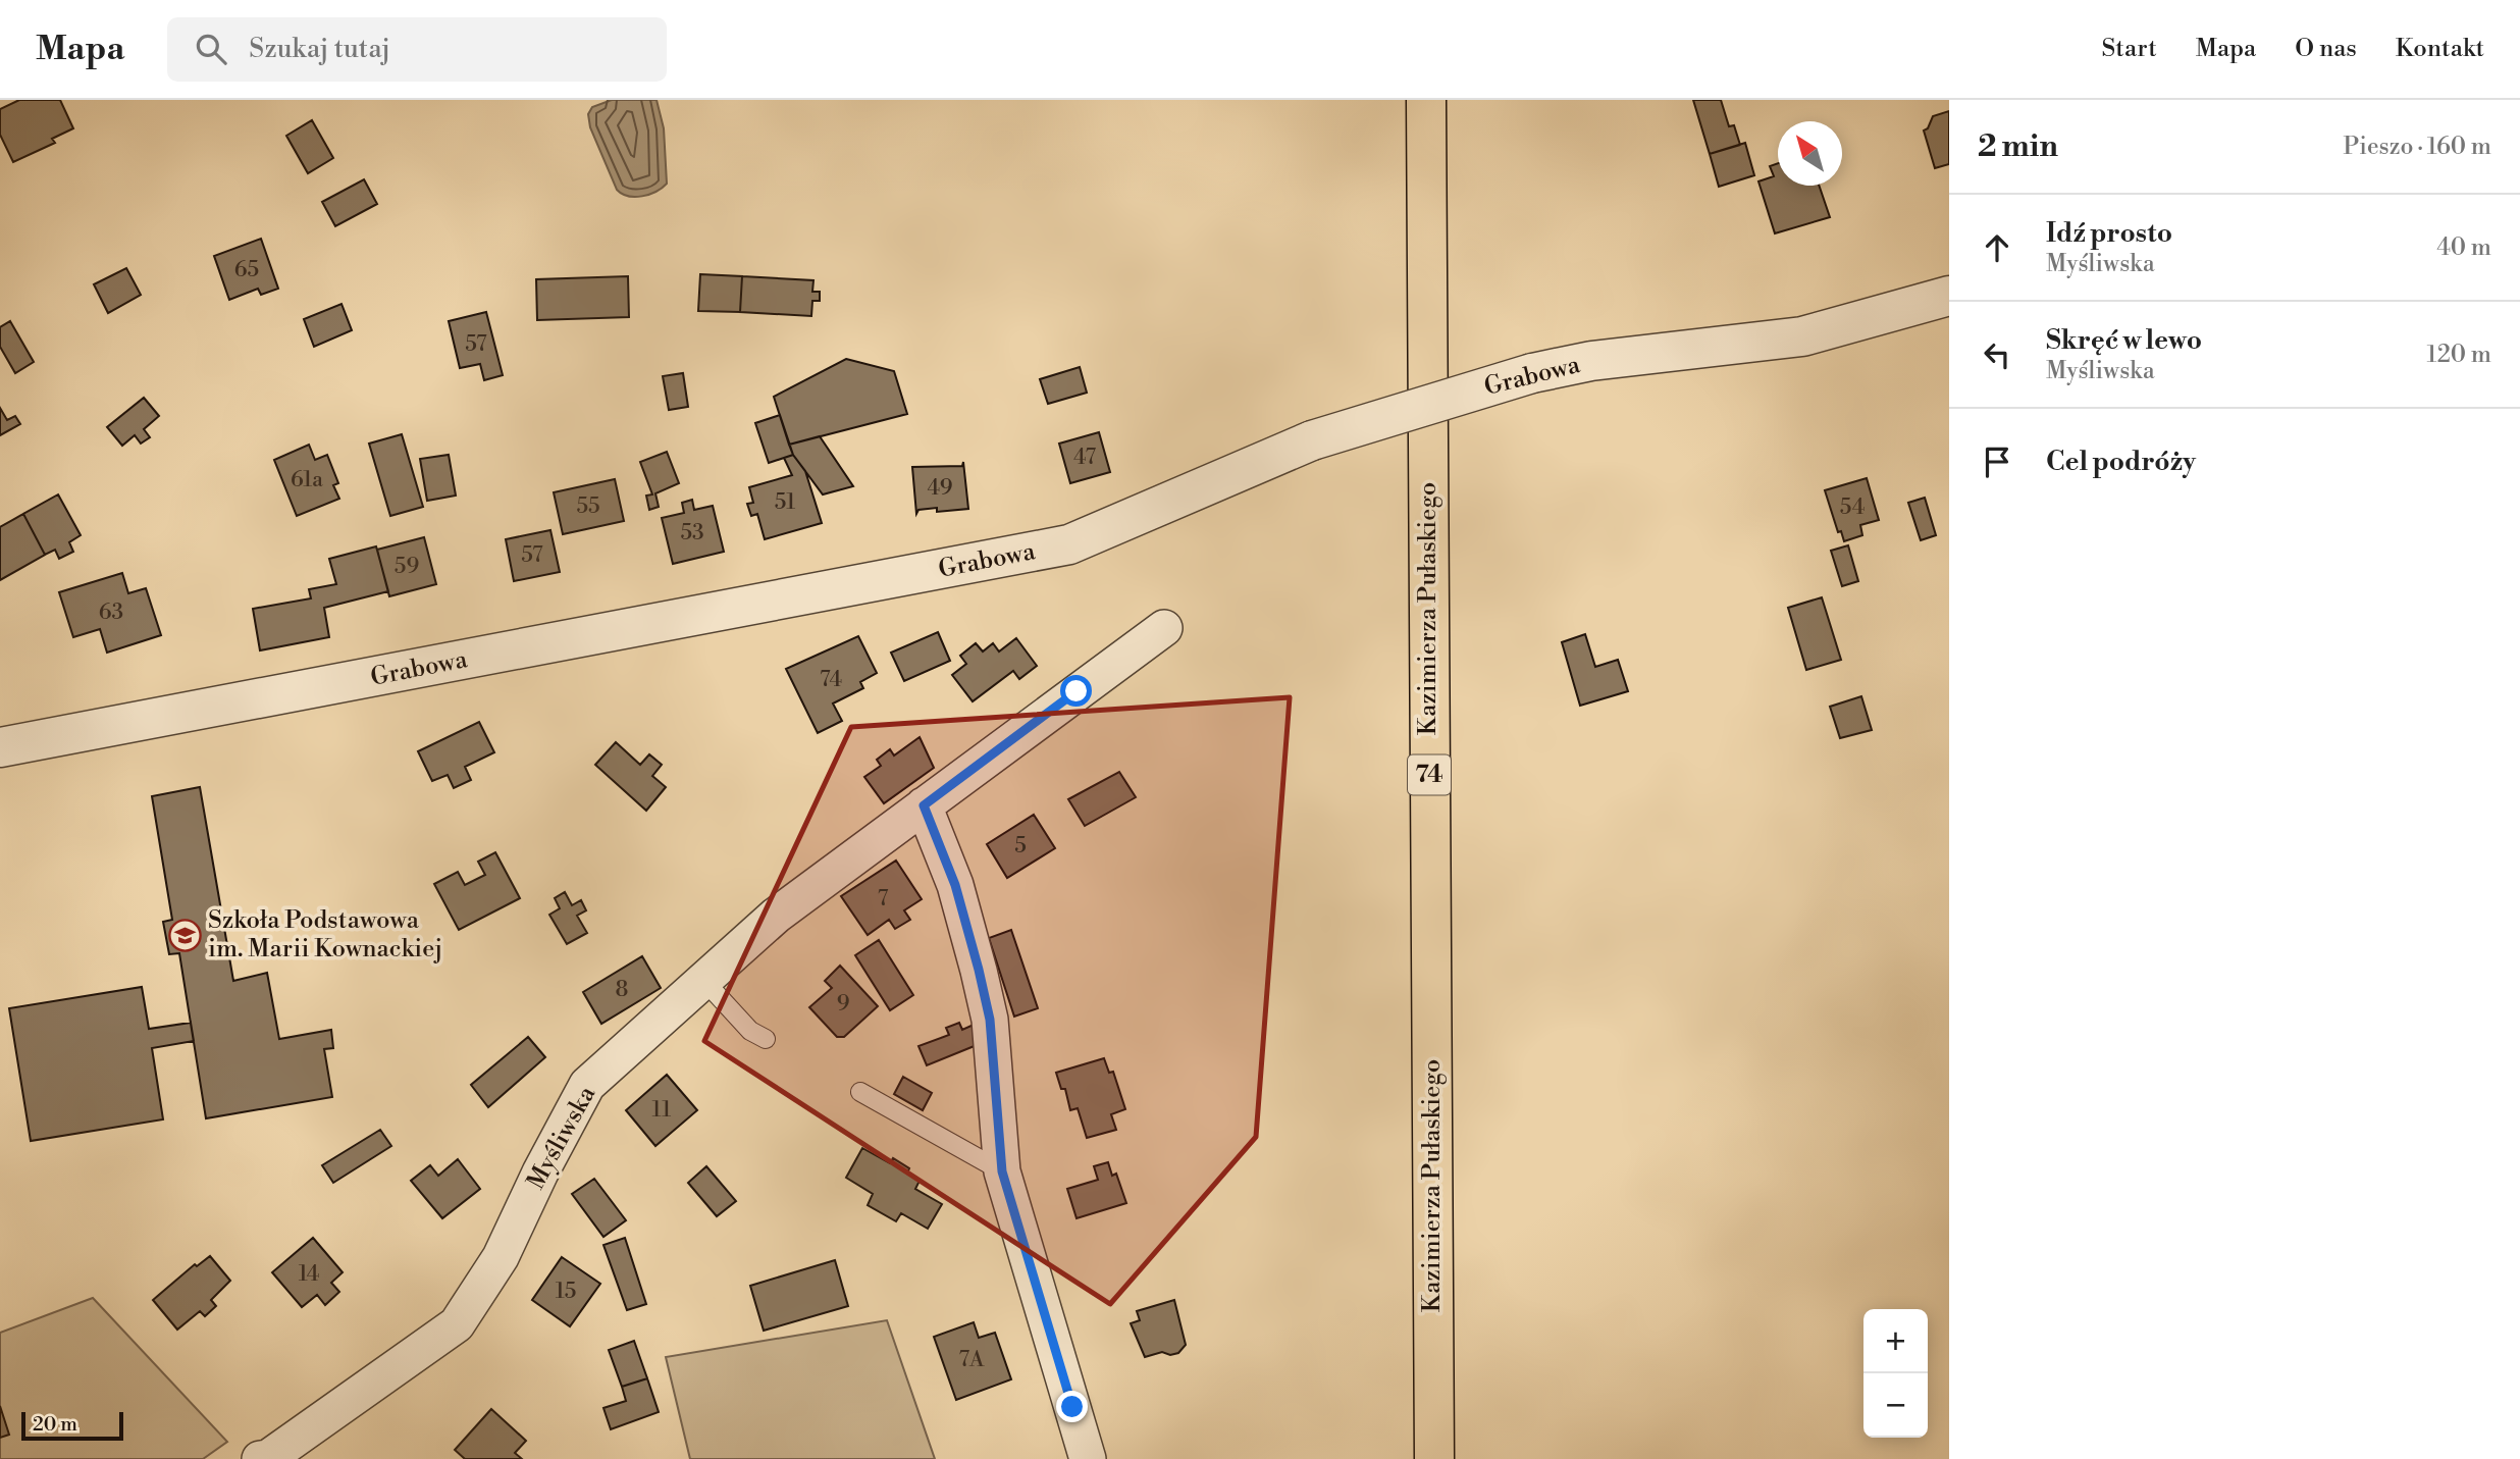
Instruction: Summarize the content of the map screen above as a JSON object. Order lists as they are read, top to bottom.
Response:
{
  "streets": {
    "main road": ["Kazimierza Pułaskiego", "74"],
    "street": ["Grabowa", "Myśliwska"]
  },
  "places": {
    "school or university": ["Szkoła Podstawowa im. Marii Kownackiej"]
  },
  "house_numbers": [
    "65",
    "57",
    "47",
    "61a",
    "49",
    "51",
    "55",
    "54",
    "53",
    "57",
    "59",
    "63",
    "74",
    "5",
    "7",
    "8",
    "9",
    "11",
    "14",
    "15",
    "7A"
  ],
  "scale_bar": "20 m",
  "north": "top left",
  "page": {
    "header": "Mapa",
    "search": "Szukaj tutaj",
    "nav": [
      "Start",
      "Mapa",
      "O nas",
      "Kontakt"
    ],
    "heading": ["2 min", "Pieszo · 160 m"],
    "list": [
      ["Idź prosto", "Myśliwska", "40 m"],
      ["Skręć w lewo", "Myśliwska", "120 m"],
      "Cel podróży"
    ],
    "map_buttons": ["+", "−"],
    "scale": "20 m"
  }
}
